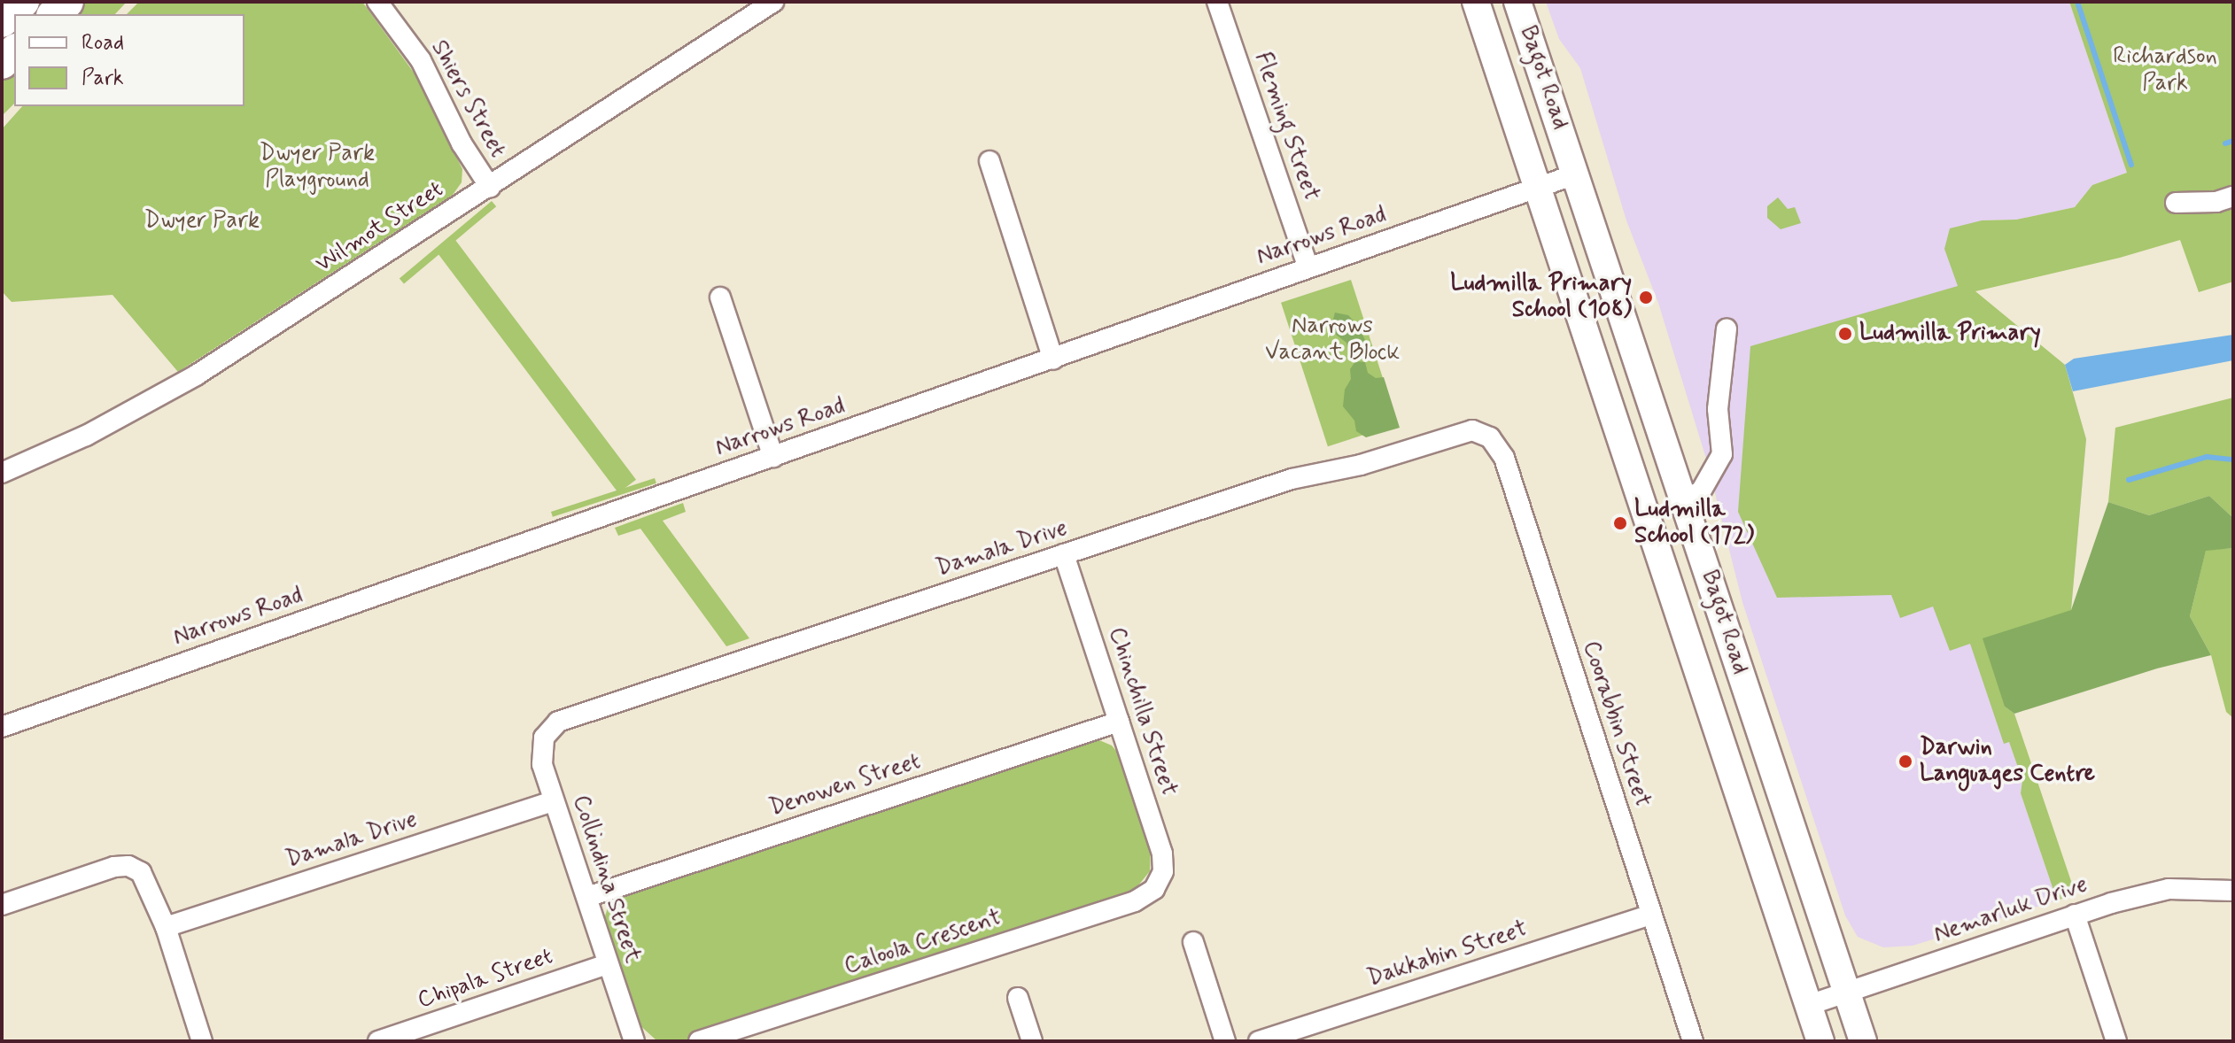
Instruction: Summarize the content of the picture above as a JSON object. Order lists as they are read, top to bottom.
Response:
{
  "streets": {
    "main road": ["Bagot Road"],
    "street": [
      "Shiers Street",
      "Fleming Street",
      "Wilmot Street",
      "Narrows Road",
      "Damala Drive",
      "Chinchilla Street",
      "Coorabbin Street",
      "Denowen Street",
      "Collindina Street",
      "Nemarluk Drive",
      "Caloola Crescent",
      "Dakkabin Street",
      "Chipala Street"
    ]
  },
  "crossings": [
    ["Bagot Road", "Narrows Road"],
    ["Bagot Road", "Nemarluk Drive"],
    ["Shiers Street", "Wilmot Street"],
    ["Fleming Street", "Narrows Road"],
    ["Damala Drive", "Chinchilla Street"],
    ["Damala Drive", "Coorabbin Street"],
    ["Damala Drive", "Collindina Street"],
    ["Chinchilla Street", "Denowen Street"],
    ["Chinchilla Street", "Caloola Crescent"],
    ["Coorabbin Street", "Dakkabin Street"],
    ["Denowen Street", "Collindina Street"],
    ["Collindina Street", "Chipala Street"]
  ],
  "parks": [
    "Richardson Park",
    "Dwyer Park Playground",
    "Dwyer Park",
    "Narrows Vacant Block"
  ],
  "places": [
    "Ludmilla Primary School (108)",
    "Ludmilla Primary",
    "Ludmilla School (172)",
    "Darwin Languages Centre"
  ],
  "legend": ["Road", "Park"]
}
